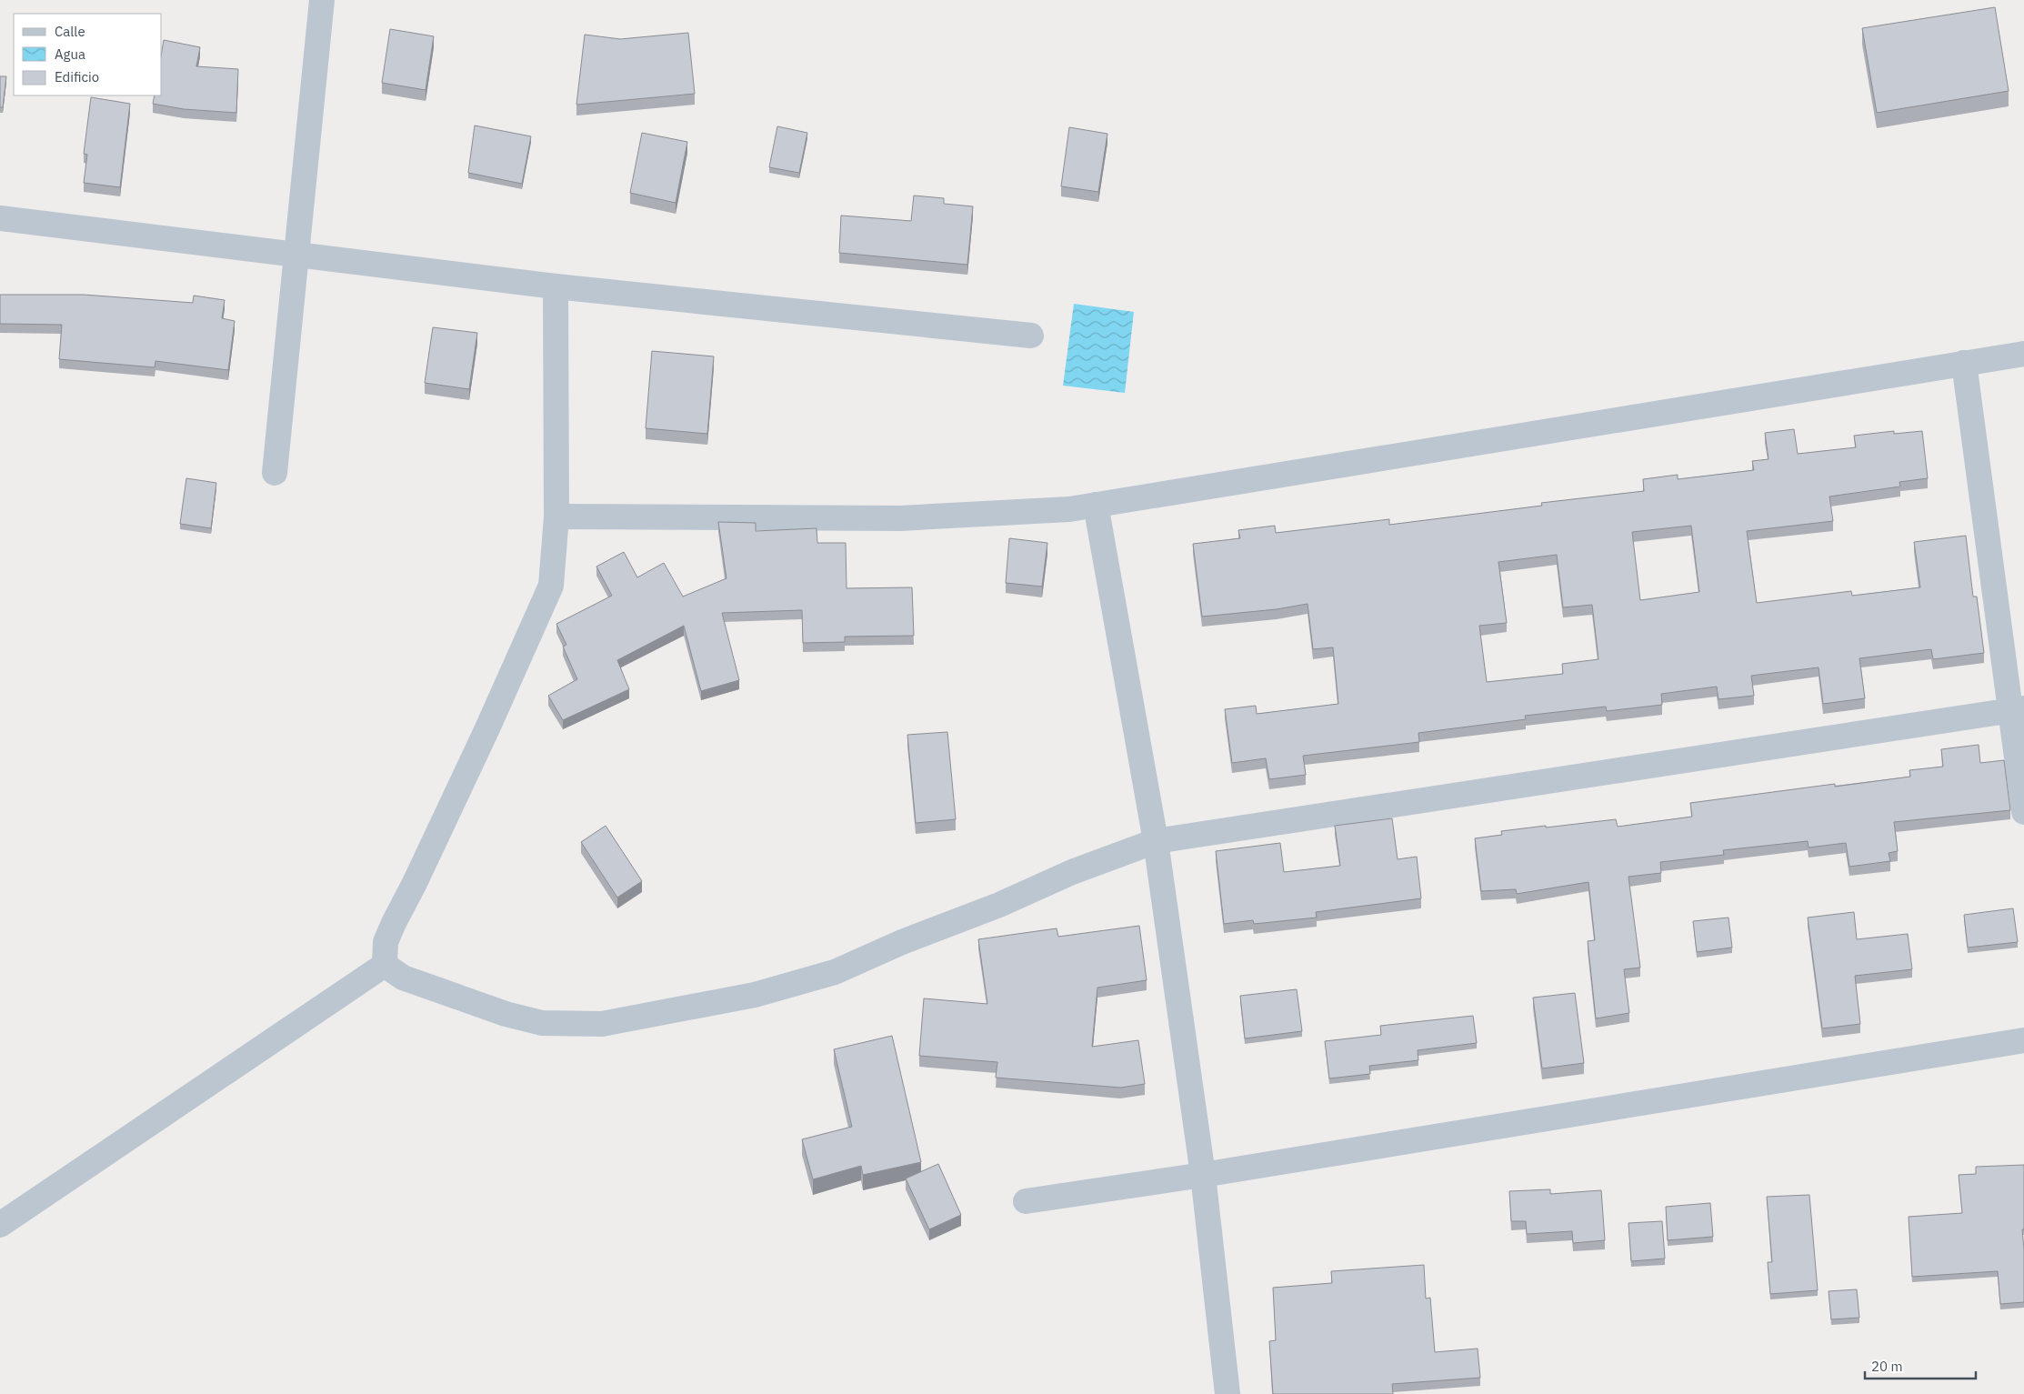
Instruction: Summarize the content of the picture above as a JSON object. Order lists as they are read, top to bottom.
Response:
{
  "legend": ["Calle", "Agua", "Edificio"],
  "scale_bar": "20 m"
}
